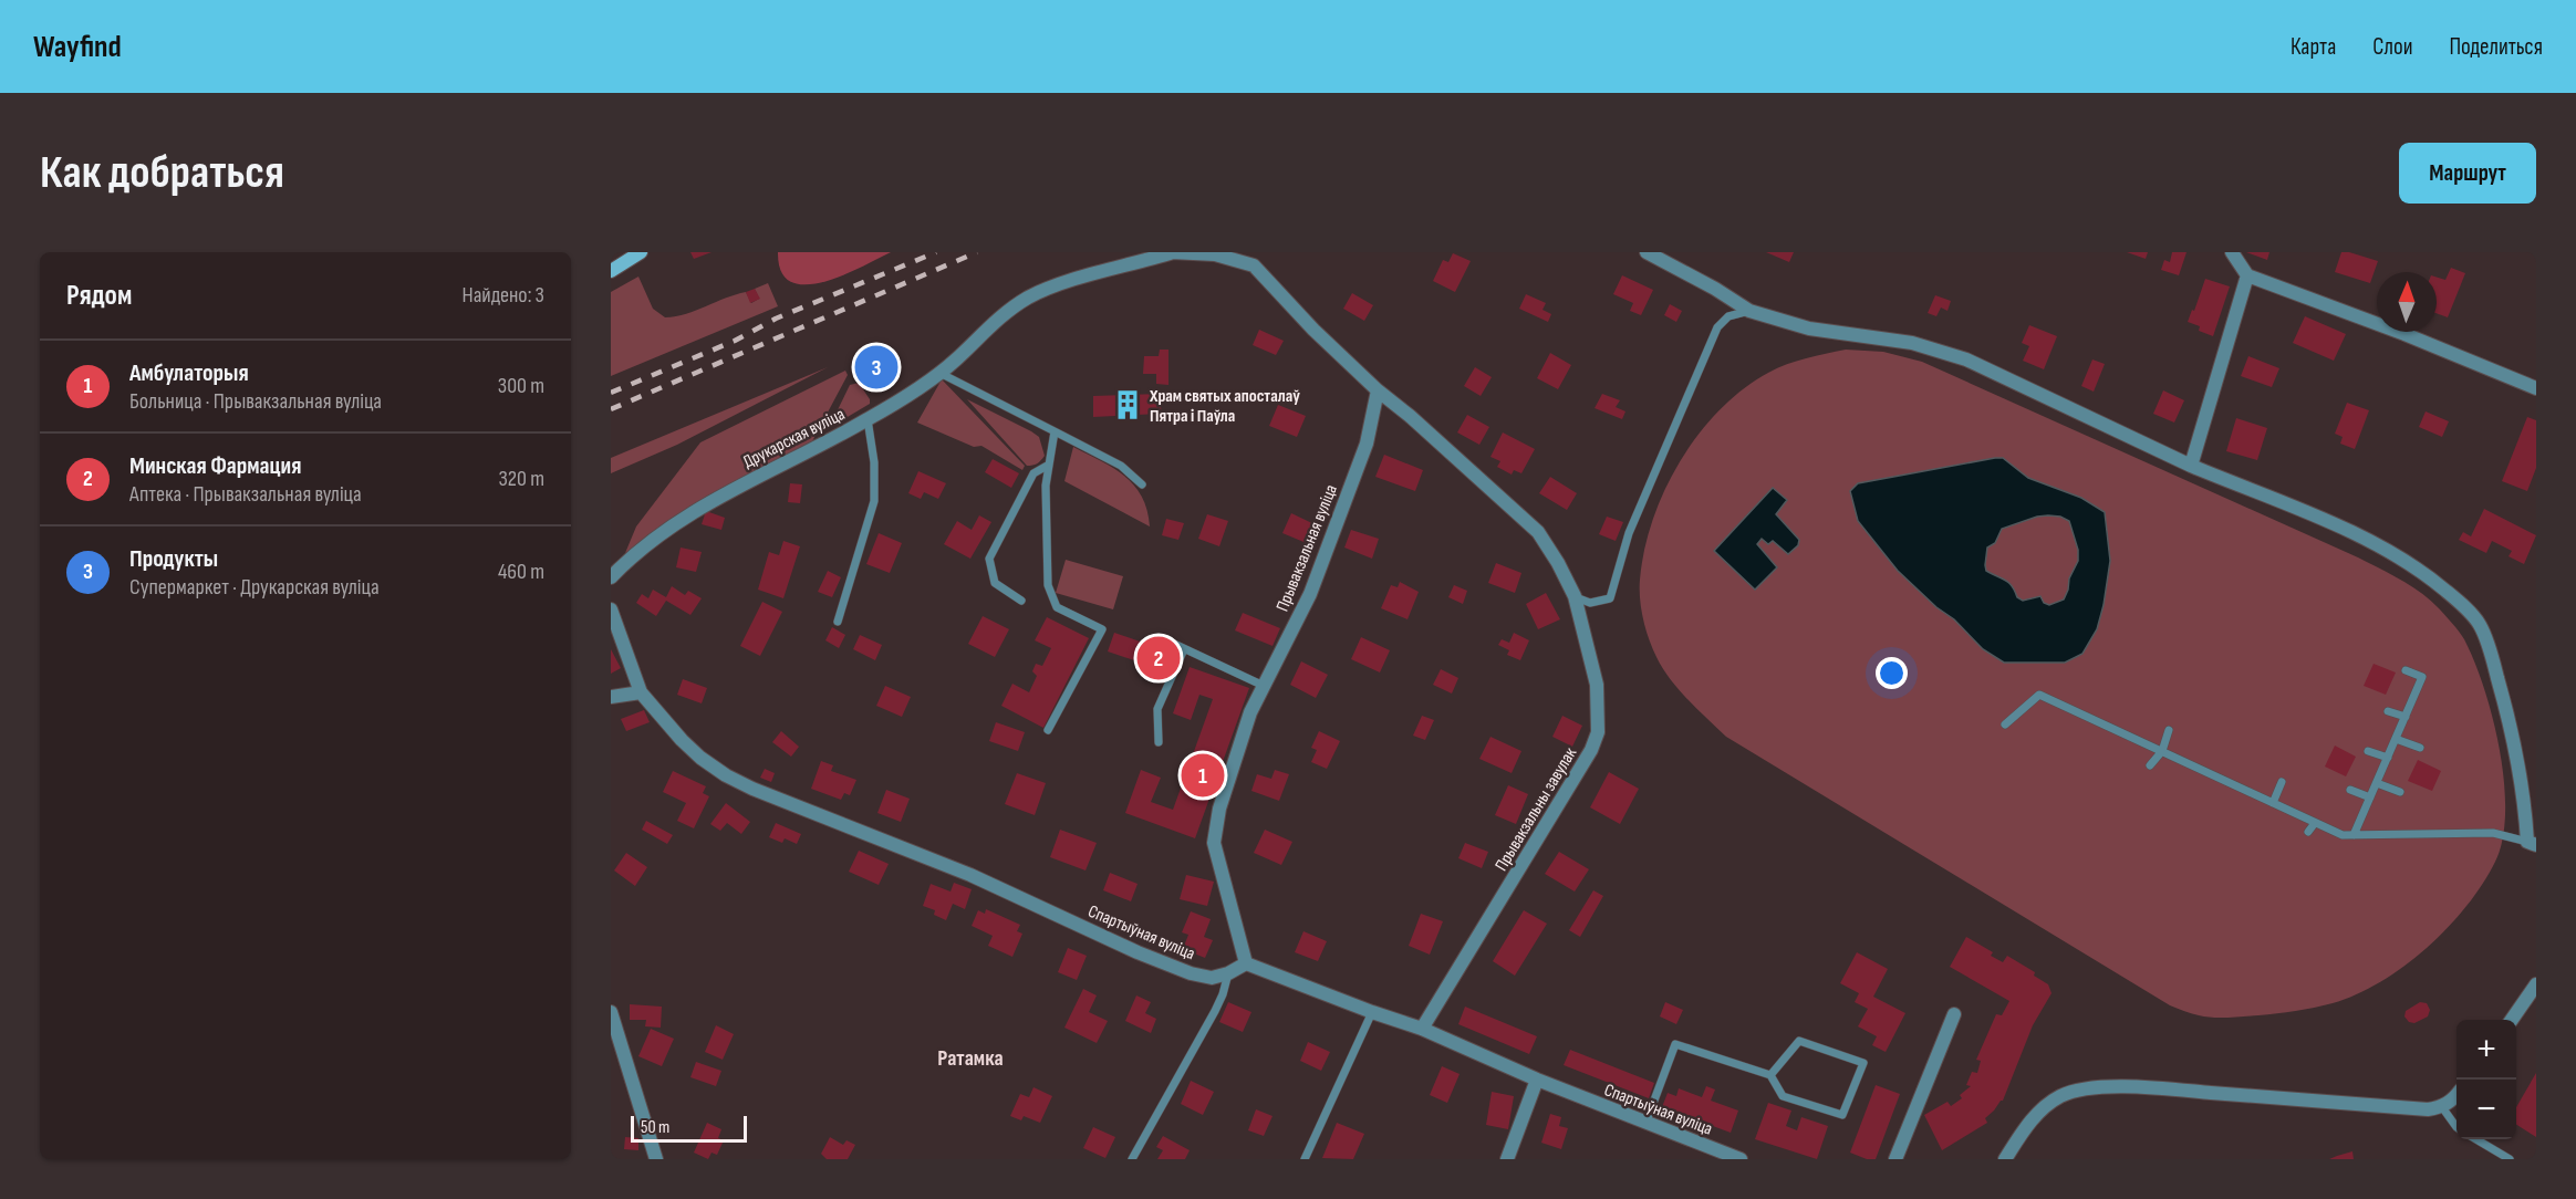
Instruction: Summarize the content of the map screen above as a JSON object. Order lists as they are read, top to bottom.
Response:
{
  "streets": {
    "street": [
      "Друкарская вуліца",
      "Прывакзальная вуліца",
      "Прывакзальны завулак",
      "Спартыўная вуліца"
    ]
  },
  "crossings": [
    ["Прывакзальная вуліца", "Прывакзальны завулак"],
    ["Прывакзальная вуліца", "Спартыўная вуліца"],
    ["Прывакзальны завулак", "Спартыўная вуліца"]
  ],
  "districts": ["Ратамка"],
  "places": {
    "building": ["Храм святых апосталаў Пятра і Паўла"]
  },
  "scale_bar": "50 m",
  "north": "top",
  "page": {
    "header": "Wayfind",
    "nav": ["Карта", "Слои", "Поделиться"],
    "buttons": "Маршрут",
    "title": "Как добраться",
    "heading": ["Рядом", "Найдено: 3"],
    "list": [
      {
        "mark": "1",
        "name": "Амбулаторыя",
        "note": "Больница · Прывакзальная вуліца",
        "value": "300 m"
      },
      {
        "mark": "2",
        "name": "Минская Фармация",
        "note": "Аптека · Прывакзальная вуліца",
        "value": "320 m"
      },
      {
        "mark": "3",
        "name": "Продукты",
        "note": "Супермаркет · Друкарская вуліца",
        "value": "460 m"
      }
    ],
    "pins": ["3", "2", "1"],
    "map_buttons": ["+", "−"],
    "scale": "50 m"
  }
}
